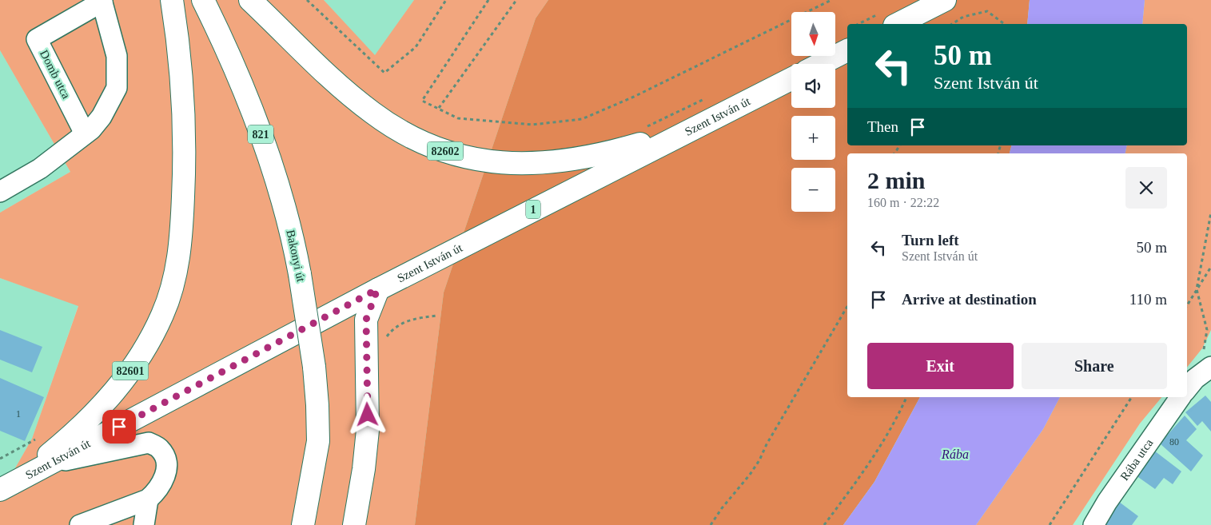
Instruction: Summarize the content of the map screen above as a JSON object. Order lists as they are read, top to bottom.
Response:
{
  "streets": {
    "main road": [
      "Szent István út",
      "821",
      "82602",
      "1",
      "Bakonyi út",
      "82601"
    ],
    "street": ["Domb utca", "Rába utca"]
  },
  "crossings": [
    ["Szent István út", "82602"],
    ["Szent István út", "82601"]
  ],
  "water": ["Rába"],
  "house_numbers": ["1", "80"],
  "north": "bottom",
  "page": {
    "map_buttons": ["+", "−"],
    "turn": ["50 m", "Szent István út"],
    "then": "Then",
    "heading": ["2 min", "160 m · 22:22"],
    "list": [
      {
        "name": "Turn left",
        "note": "Szent István út",
        "value": "50 m"
      },
      {
        "name": "Arrive at destination",
        "value": "110 m"
      }
    ],
    "buttons": ["Exit", "Share"]
  }
}
